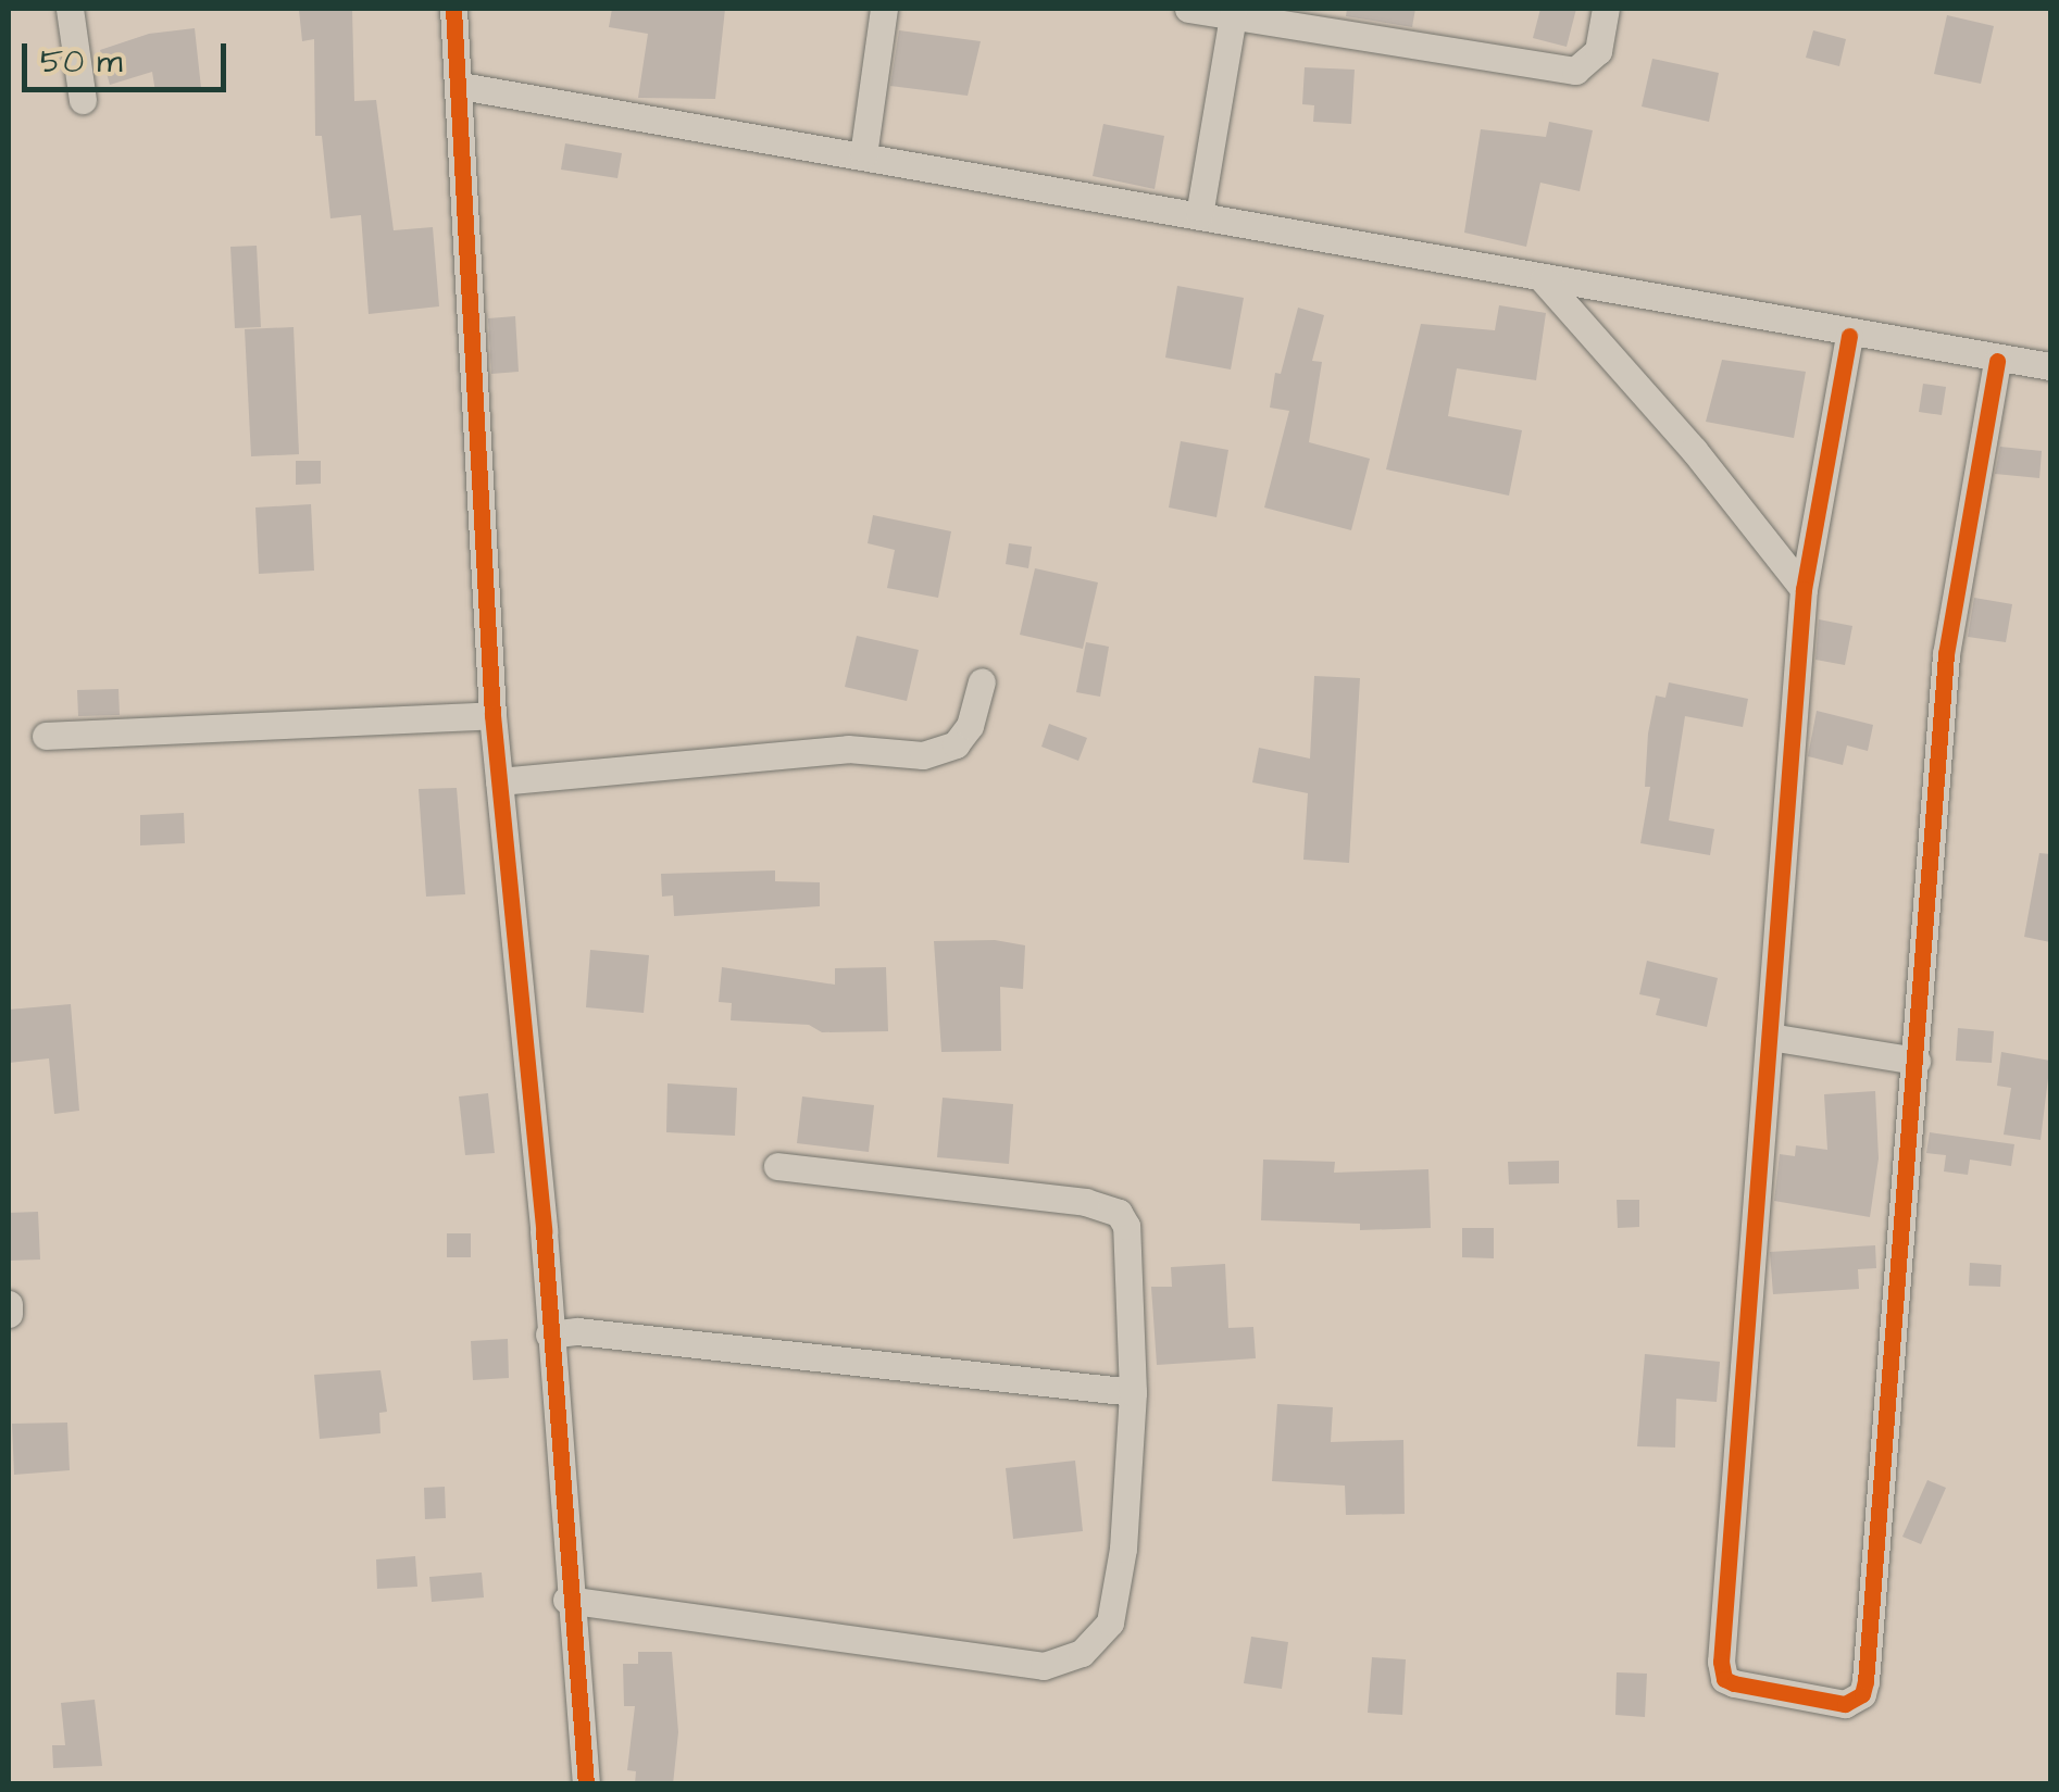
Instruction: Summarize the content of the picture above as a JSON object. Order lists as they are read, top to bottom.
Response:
{
  "scale_bar": "50 m"
}
